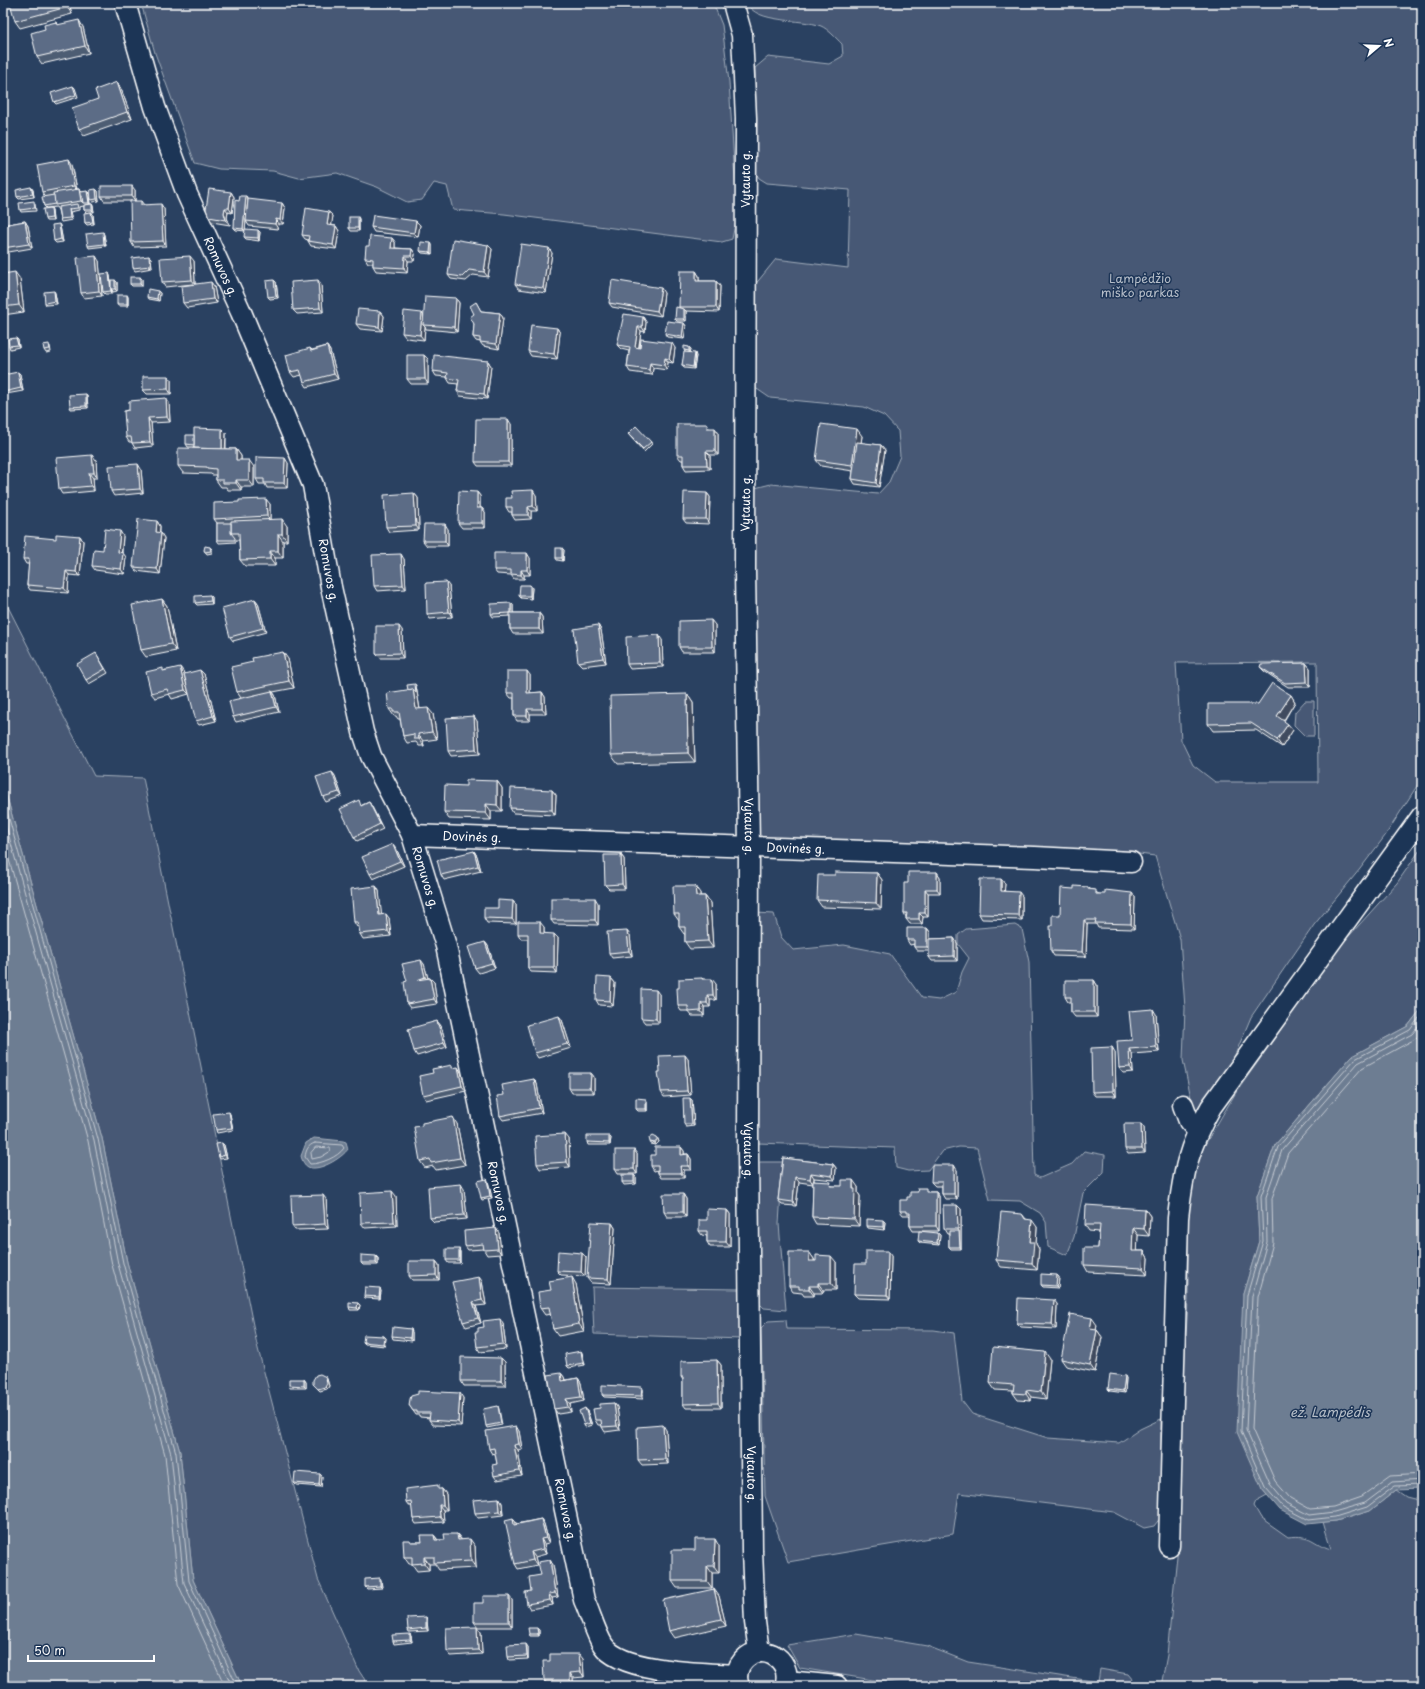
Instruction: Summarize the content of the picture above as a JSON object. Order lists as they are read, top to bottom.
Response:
{
  "streets": {
    "street": ["Vytauto g.", "Romuvos g.", "Dovinės g."]
  },
  "crossings": [
    ["Vytauto g.", "Dovinės g."],
    ["Romuvos g.", "Dovinės g."]
  ],
  "water": ["ež. Lampėdis"],
  "parks": ["Lampėdžio miško parkas"],
  "scale_bar": "50 m",
  "north": "right"
}
